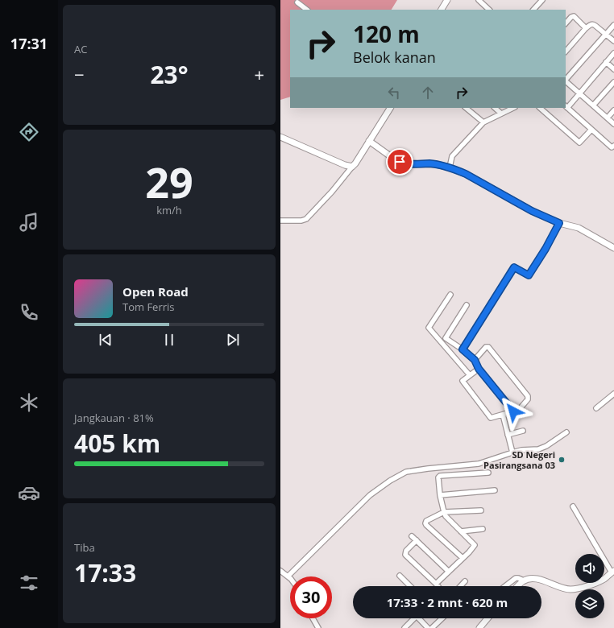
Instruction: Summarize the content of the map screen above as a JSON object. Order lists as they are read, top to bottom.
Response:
{
  "places": ["SD Negeri Pasirangsana 03"],
  "page": {
    "tabs": "17:31",
    "tile": [
      "AC",
      ["29", "km/h"],
      ["Jangkauan · 81%", "405 km"],
      ["Tiba", "17:33"]
    ],
    "turn": ["120 m", "Belok kanan"],
    "heat": ["−", "23°", "+"],
    "song": ["Open Road", "Tom Ferris"],
    "limit": "30",
    "trip": "17:33 · 2 mnt · 620 m"
  }
}
